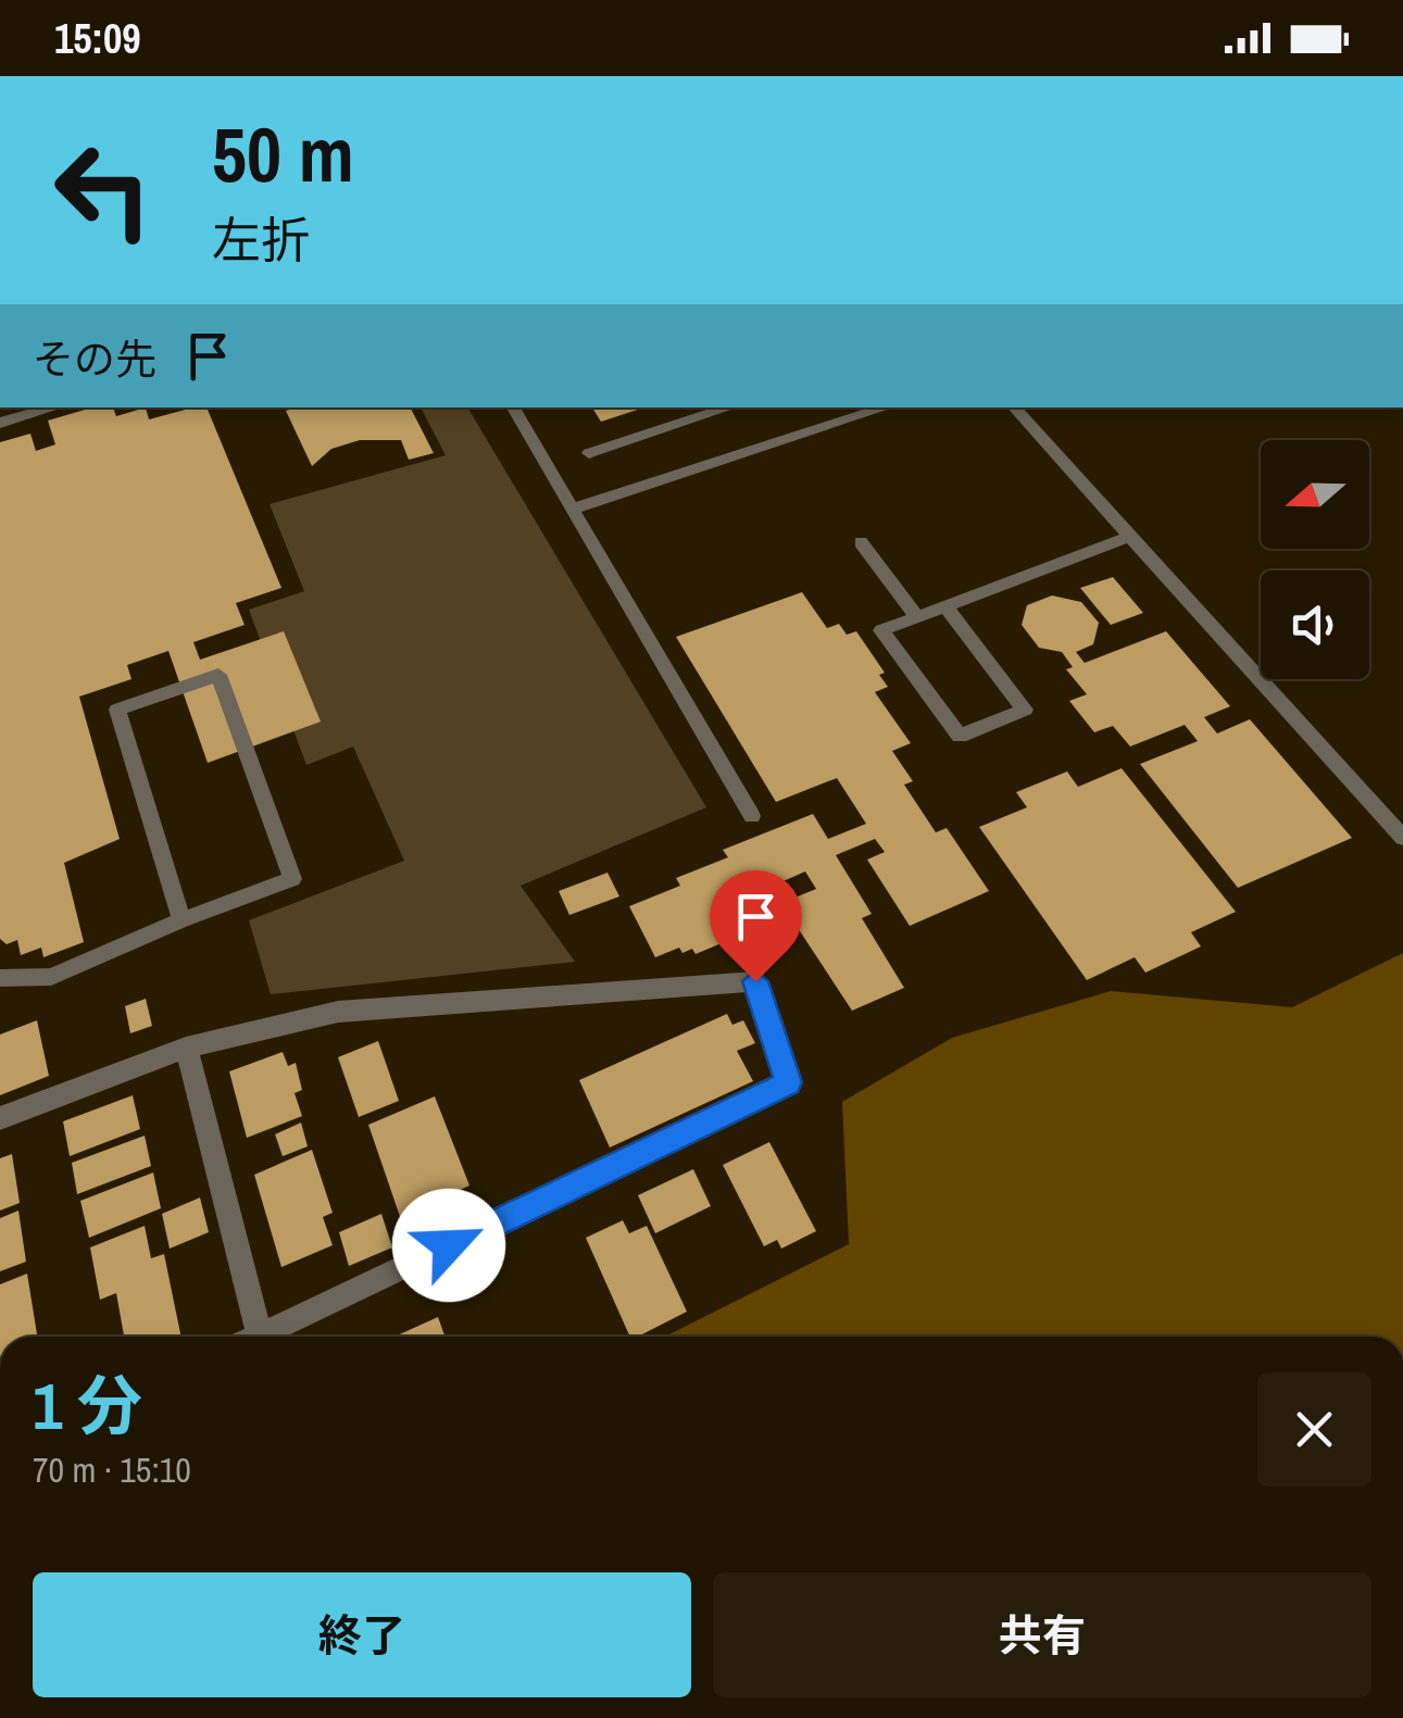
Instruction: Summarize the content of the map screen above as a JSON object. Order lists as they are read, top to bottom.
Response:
{
  "north": "left",
  "page": {
    "status": "15:09",
    "turn": ["50 m", "左折"],
    "then": "その先",
    "heading": ["1 分", "70 m · 15:10"],
    "buttons": ["終了", "共有"]
  }
}
